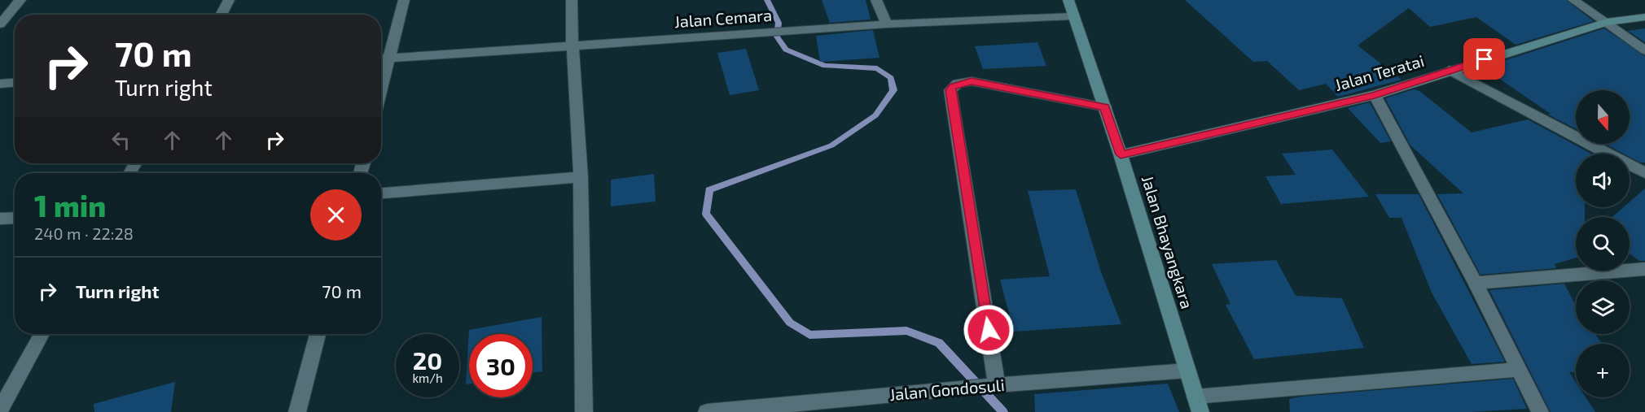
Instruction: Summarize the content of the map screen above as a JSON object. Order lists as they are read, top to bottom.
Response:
{
  "streets": {
    "street": [
      "Jalan Cemara",
      "Jalan Teratai",
      "Jalan Bhayangkara",
      "Jalan Gondosuli"
    ]
  },
  "crossings": [
    ["Jalan Cemara", "Jalan Bhayangkara"],
    ["Jalan Teratai", "Jalan Bhayangkara"],
    ["Jalan Bhayangkara", "Jalan Gondosuli"]
  ],
  "north": "bottom",
  "page": {
    "turn": ["70 m", "Turn right"],
    "map_buttons": "+",
    "heading": ["1 min", "240 m · 22:28"],
    "list": [
      {
        "name": "Turn right",
        "value": "70 m"
      }
    ],
    "speed": "20 km/h",
    "limit": "30"
  }
}
